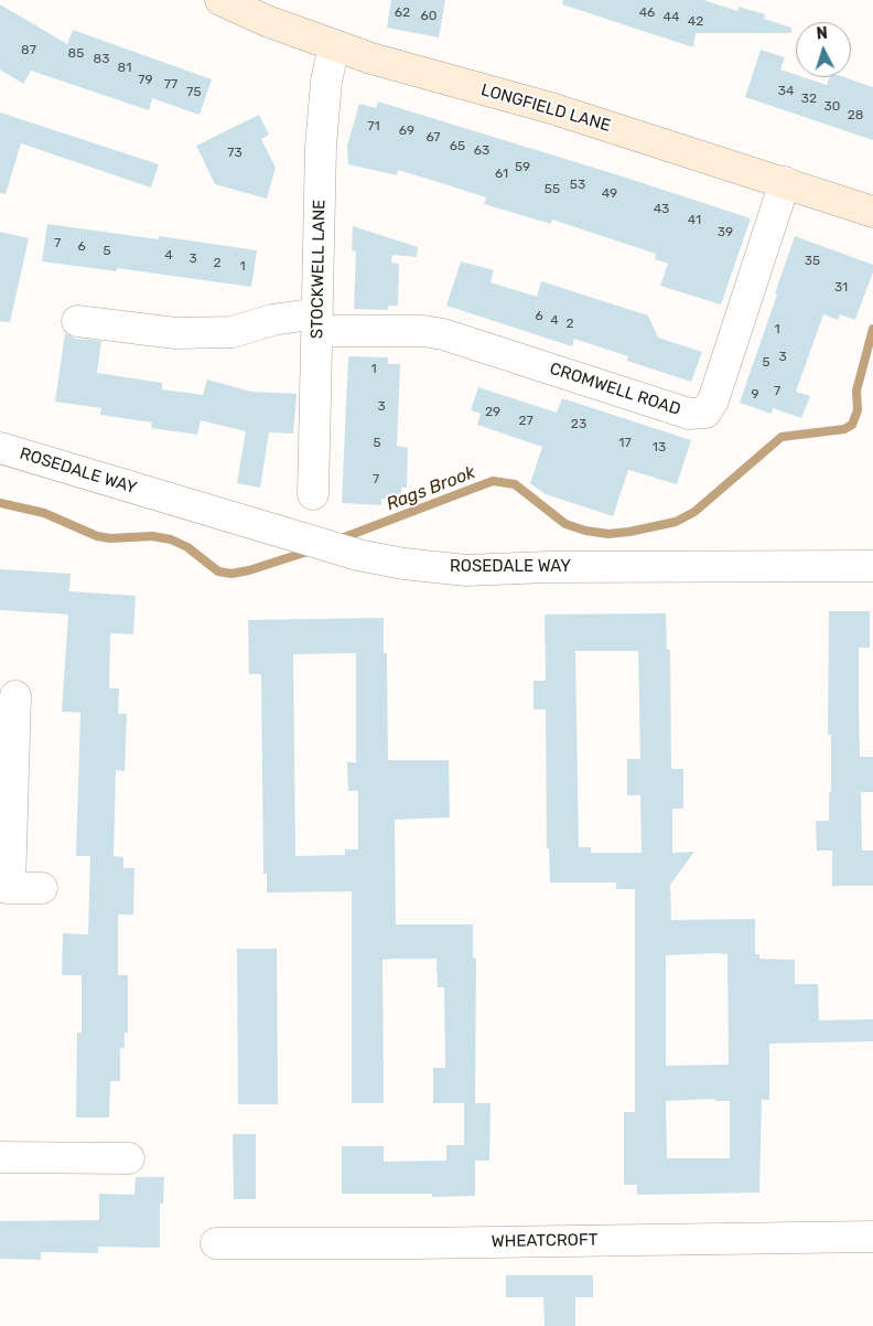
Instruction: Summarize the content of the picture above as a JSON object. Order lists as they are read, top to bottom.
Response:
{
  "streets": {
    "street": [
      "LONGFIELD LANE",
      "STOCKWELL LANE",
      "CROMWELL ROAD",
      "ROSEDALE WAY",
      "WHEATCROFT"
    ]
  },
  "crossings": [
    ["LONGFIELD LANE", "STOCKWELL LANE"],
    ["LONGFIELD LANE", "CROMWELL ROAD"],
    ["STOCKWELL LANE", "CROMWELL ROAD"]
  ],
  "water": ["Rags Brook"],
  "house_numbers": [
    "62",
    "46",
    "60",
    "44",
    "42",
    "87",
    "85",
    "83",
    "81",
    "79",
    "77",
    "34",
    "75",
    "32",
    "30",
    "28",
    "71",
    "69",
    "67",
    "65",
    "63",
    "73",
    "59",
    "61",
    "53",
    "55",
    "49",
    "43",
    "41",
    "39",
    "7",
    "6",
    "5",
    "4",
    "3",
    "35",
    "2",
    "1",
    "31",
    "6",
    "4",
    "2",
    "1",
    "3",
    "5",
    "1",
    "7",
    "9",
    "3",
    "29",
    "27",
    "23",
    "5",
    "17",
    "13",
    "7"
  ],
  "north": "top"
}
